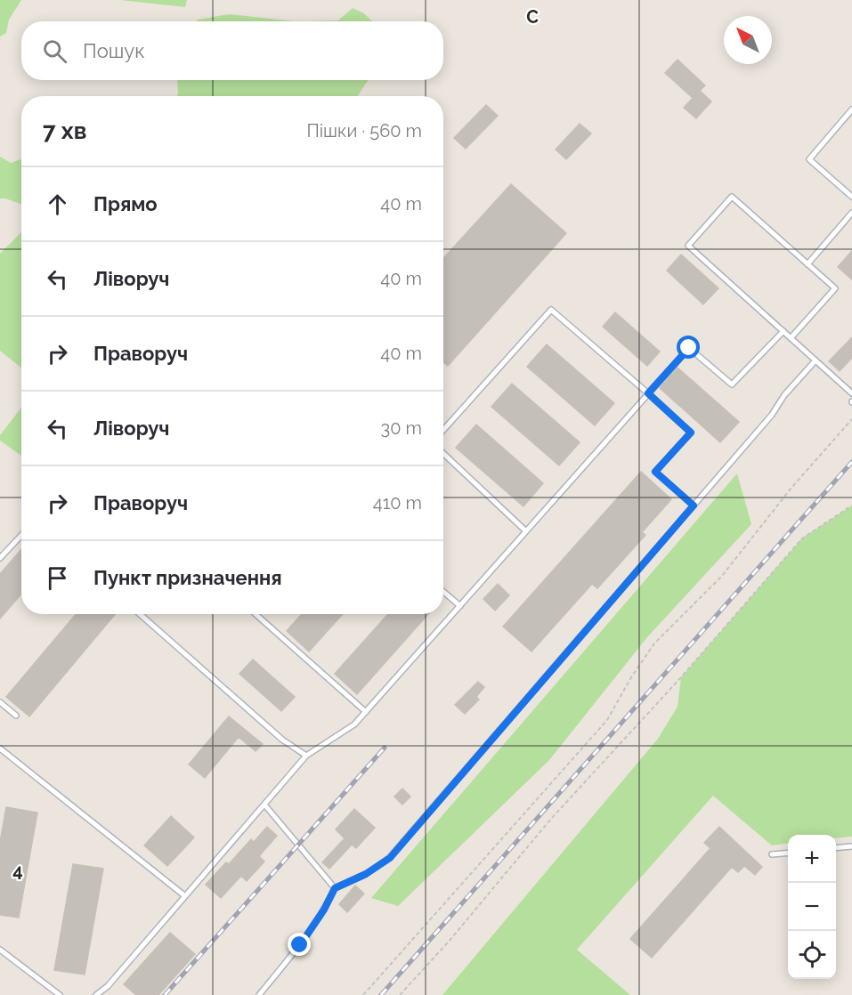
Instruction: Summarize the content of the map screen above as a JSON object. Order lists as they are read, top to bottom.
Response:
{
  "north": "top left",
  "page": {
    "search": "Пошук",
    "heading": ["7 хв", "Пішки · 560 m"],
    "list": [
      ["Прямо", "40 m"],
      ["Ліворуч", "40 m"],
      ["Праворуч", "40 m"],
      ["Ліворуч", "30 m"],
      ["Праворуч", "410 m"],
      "Пункт призначення"
    ],
    "map_buttons": ["+", "−"]
  },
  "grid": {
    "columns": ["C"],
    "rows": ["4"]
  }
}
